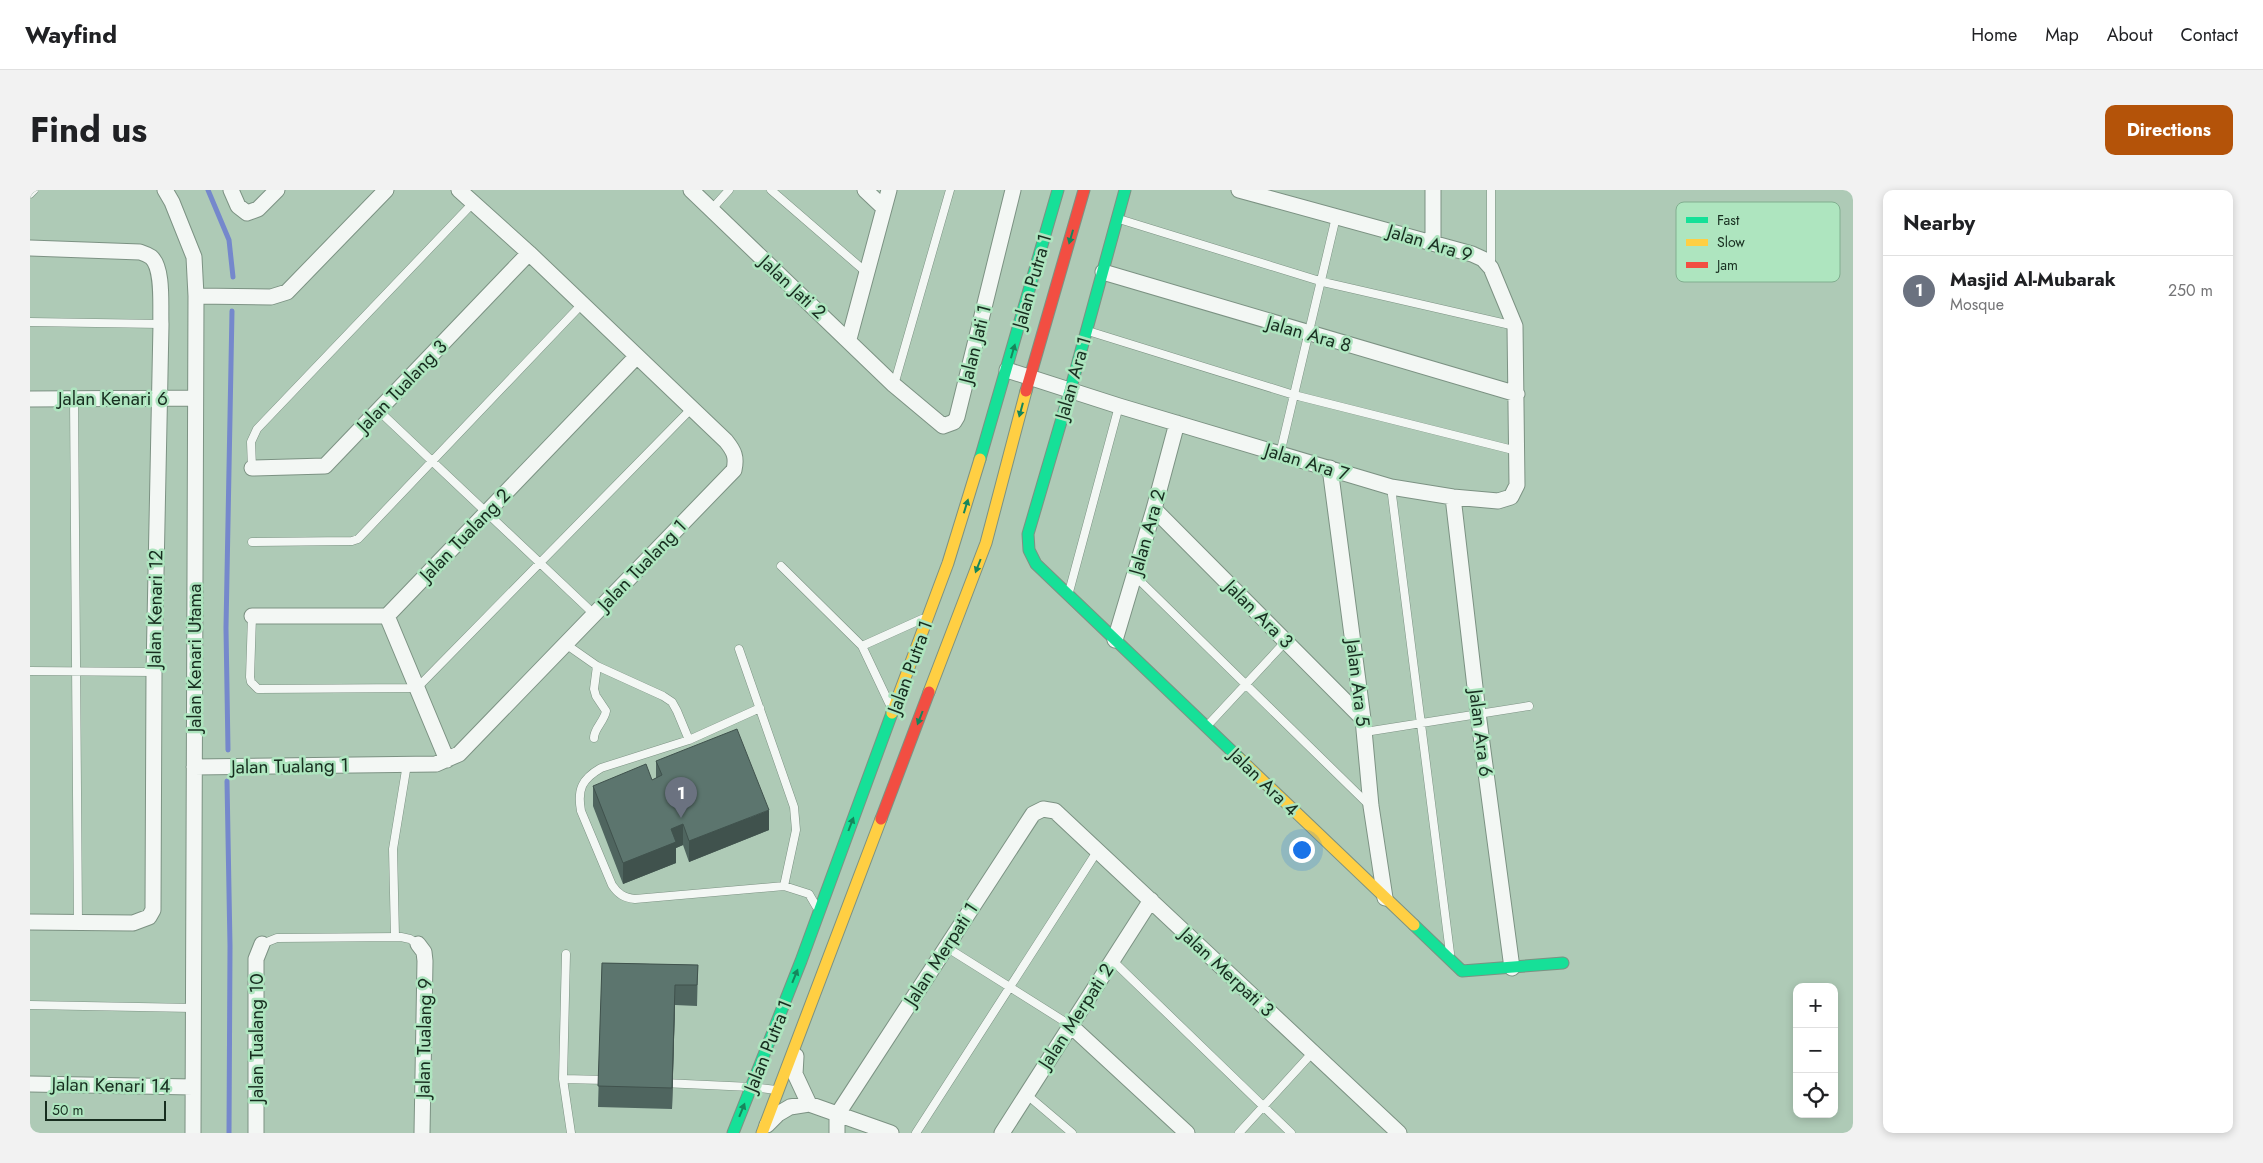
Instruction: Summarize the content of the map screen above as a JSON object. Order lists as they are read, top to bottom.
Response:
{
  "streets": {
    "main road": ["Jalan Putra 1", "Jalan Ara 1", "Jalan Ara 4"],
    "street": [
      "Jalan Ara 9",
      "Jalan Jati 2",
      "Jalan Ara 8",
      "Jalan Jati 1",
      "Jalan Tualang 3",
      "Jalan Kenari 6",
      "Jalan Ara 7",
      "Jalan Ara 2",
      "Jalan Tualang 2",
      "Jalan Tualang 1",
      "Jalan Kenari 12",
      "Jalan Ara 3",
      "Jalan Kenari Utama",
      "Jalan Ara 5",
      "Jalan Ara 6",
      "Jalan Merpati 1",
      "Jalan Merpati 3",
      "Jalan Merpati 2",
      "Jalan Tualang 10",
      "Jalan Tualang 9",
      "Jalan Kenari 14"
    ]
  },
  "crossings": [
    ["Jalan Ara 9", "Jalan Ara 8"],
    ["Jalan Ara 9", "Jalan Ara 7"],
    ["Jalan Putra 1", "Jalan Ara 7"],
    ["Jalan Jati 2", "Jalan Jati 1"],
    ["Jalan Ara 8", "Jalan Ara 1"],
    ["Jalan Ara 8", "Jalan Ara 7"],
    ["Jalan Ara 1", "Jalan Ara 7"],
    ["Jalan Ara 1", "Jalan Ara 4"],
    ["Jalan Tualang 3", "Jalan Tualang 1"],
    ["Jalan Kenari 6", "Jalan Kenari 12"],
    ["Jalan Kenari 6", "Jalan Kenari Utama"],
    ["Jalan Ara 7", "Jalan Ara 2"],
    ["Jalan Ara 7", "Jalan Ara 5"],
    ["Jalan Ara 7", "Jalan Ara 6"],
    ["Jalan Ara 2", "Jalan Ara 3"],
    ["Jalan Ara 2", "Jalan Ara 4"],
    ["Jalan Tualang 2", "Jalan Tualang 1"],
    ["Jalan Tualang 1", "Jalan Kenari Utama"],
    ["Jalan Ara 3", "Jalan Ara 5"],
    ["Jalan Kenari Utama", "Jalan Kenari 14"],
    ["Jalan Ara 5", "Jalan Ara 4"],
    ["Jalan Ara 6", "Jalan Ara 4"],
    ["Jalan Merpati 1", "Jalan Merpati 3"],
    ["Jalan Merpati 3", "Jalan Merpati 2"]
  ],
  "legend": ["Fast", "Slow", "Jam"],
  "scale_bar": "50 m",
  "page": {
    "header": "Wayfind",
    "nav": [
      "Home",
      "Map",
      "About",
      "Contact"
    ],
    "title": "Find us",
    "buttons": "Directions",
    "heading": "Nearby",
    "list": [
      {
        "mark": "1",
        "name": "Masjid Al-Mubarak",
        "note": "Mosque",
        "value": "250 m"
      }
    ],
    "pins": "1",
    "map_buttons": ["+", "−"],
    "scale": "50 m"
  }
}
